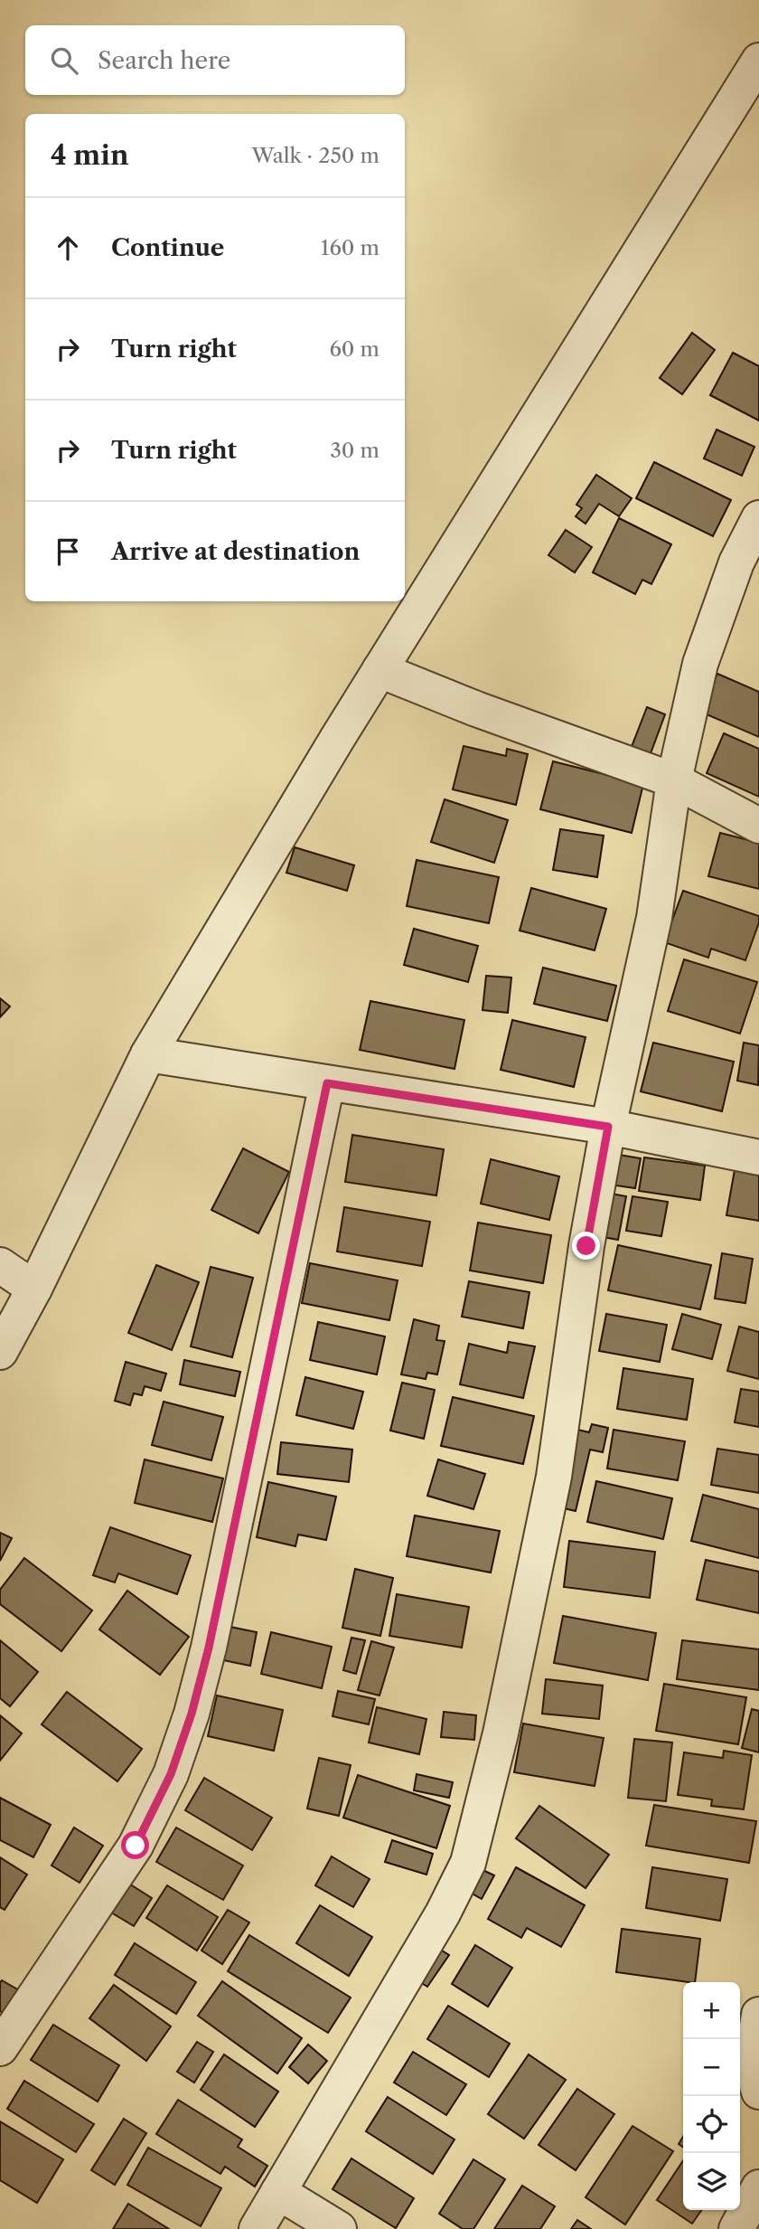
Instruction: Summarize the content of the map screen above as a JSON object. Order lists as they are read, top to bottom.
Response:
{
  "page": {
    "search": "Search here",
    "heading": ["4 min", "Walk · 250 m"],
    "list": [
      ["Continue", "160 m"],
      ["Turn right", "60 m"],
      ["Turn right", "30 m"],
      "Arrive at destination"
    ],
    "map_buttons": ["+", "−"]
  }
}
